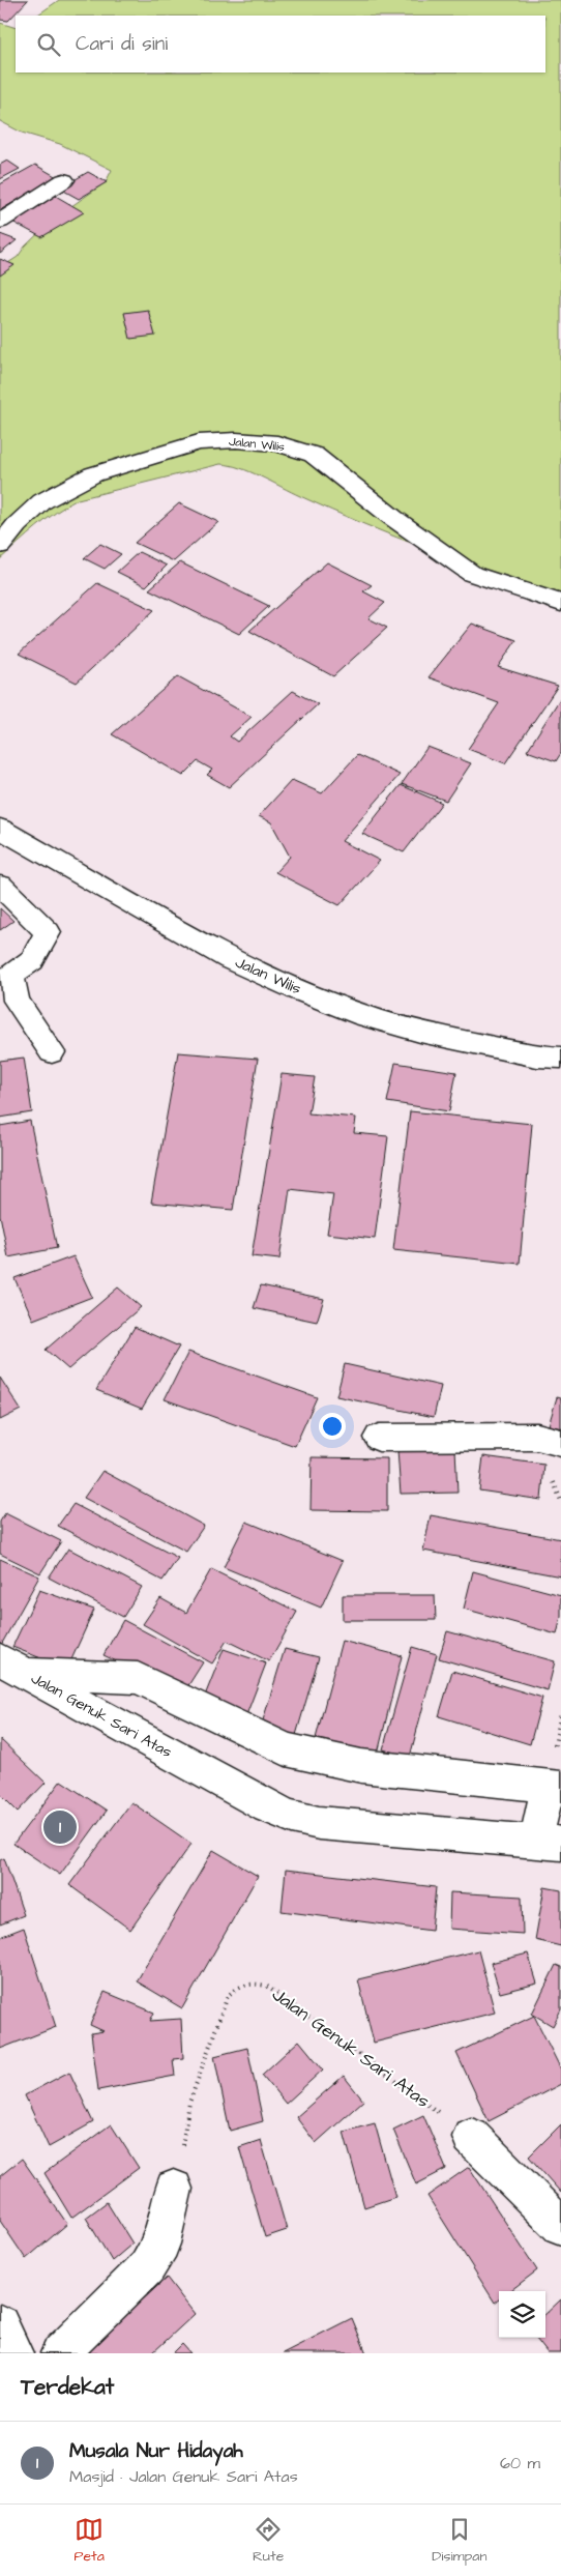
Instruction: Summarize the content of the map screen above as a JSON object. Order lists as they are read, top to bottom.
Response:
{
  "streets": {
    "street": ["Jalan Wilis", "Jalan Genuk Sari Atas"]
  },
  "page": {
    "search": "Cari di sini",
    "pins": "1",
    "heading": "Terdekat",
    "list": [
      {
        "mark": "1",
        "name": "Musala Nur Hidayah",
        "note": "Masjid · Jalan Genuk Sari Atas",
        "value": "60 m"
      }
    ],
    "nav": ["Peta", "Rute", "Disimpan"]
  }
}
